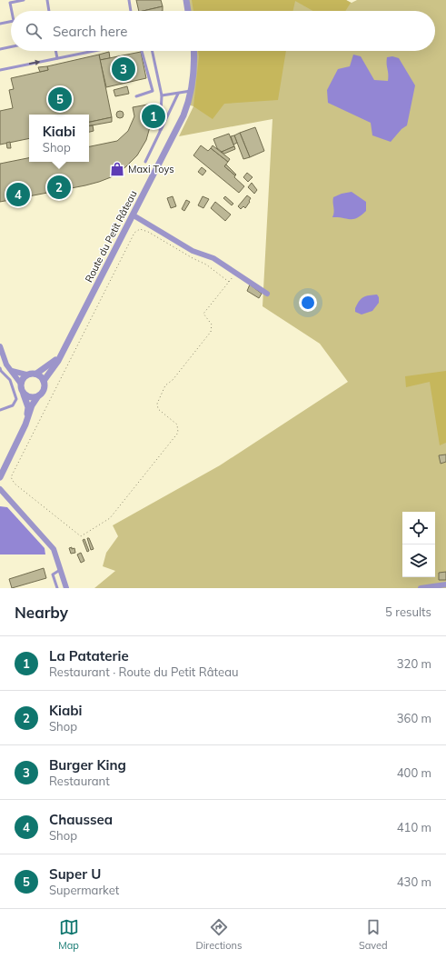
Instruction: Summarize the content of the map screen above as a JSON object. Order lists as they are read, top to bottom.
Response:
{
  "streets": {
    "street": ["Route du Petit Râteau"]
  },
  "places": {
    "shop": ["Maxi Toys"]
  },
  "page": {
    "search": "Search here",
    "pins": [
      "3",
      "5",
      "1",
      "2",
      "4"
    ],
    "popup": ["Kiabi", "Shop"],
    "heading": ["Nearby", "5 results"],
    "list": [
      {
        "mark": "1",
        "name": "La Pataterie",
        "note": "Restaurant · Route du Petit Râteau",
        "value": "320 m"
      },
      {
        "mark": "2",
        "name": "Kiabi",
        "note": "Shop",
        "value": "360 m"
      },
      {
        "mark": "3",
        "name": "Burger King",
        "note": "Restaurant",
        "value": "400 m"
      },
      {
        "mark": "4",
        "name": "Chaussea",
        "note": "Shop",
        "value": "410 m"
      },
      {
        "mark": "5",
        "name": "Super U",
        "note": "Supermarket",
        "value": "430 m"
      }
    ],
    "nav": ["Map", "Directions", "Saved"]
  }
}
